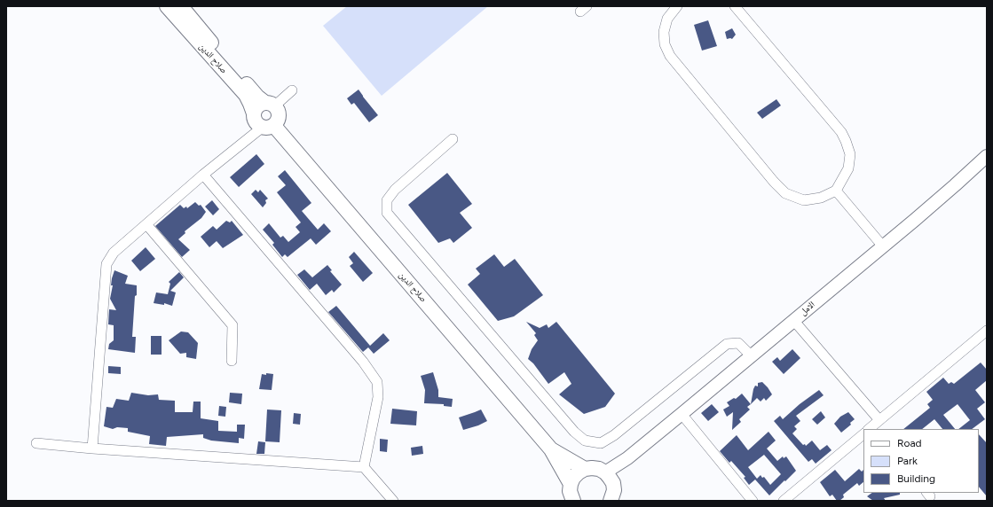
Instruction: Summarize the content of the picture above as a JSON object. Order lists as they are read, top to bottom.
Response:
{
  "streets": {
    "main road": ["صلاح الدين"],
    "street": ["الامل"]
  },
  "legend": ["Road", "Park", "Building"]
}
